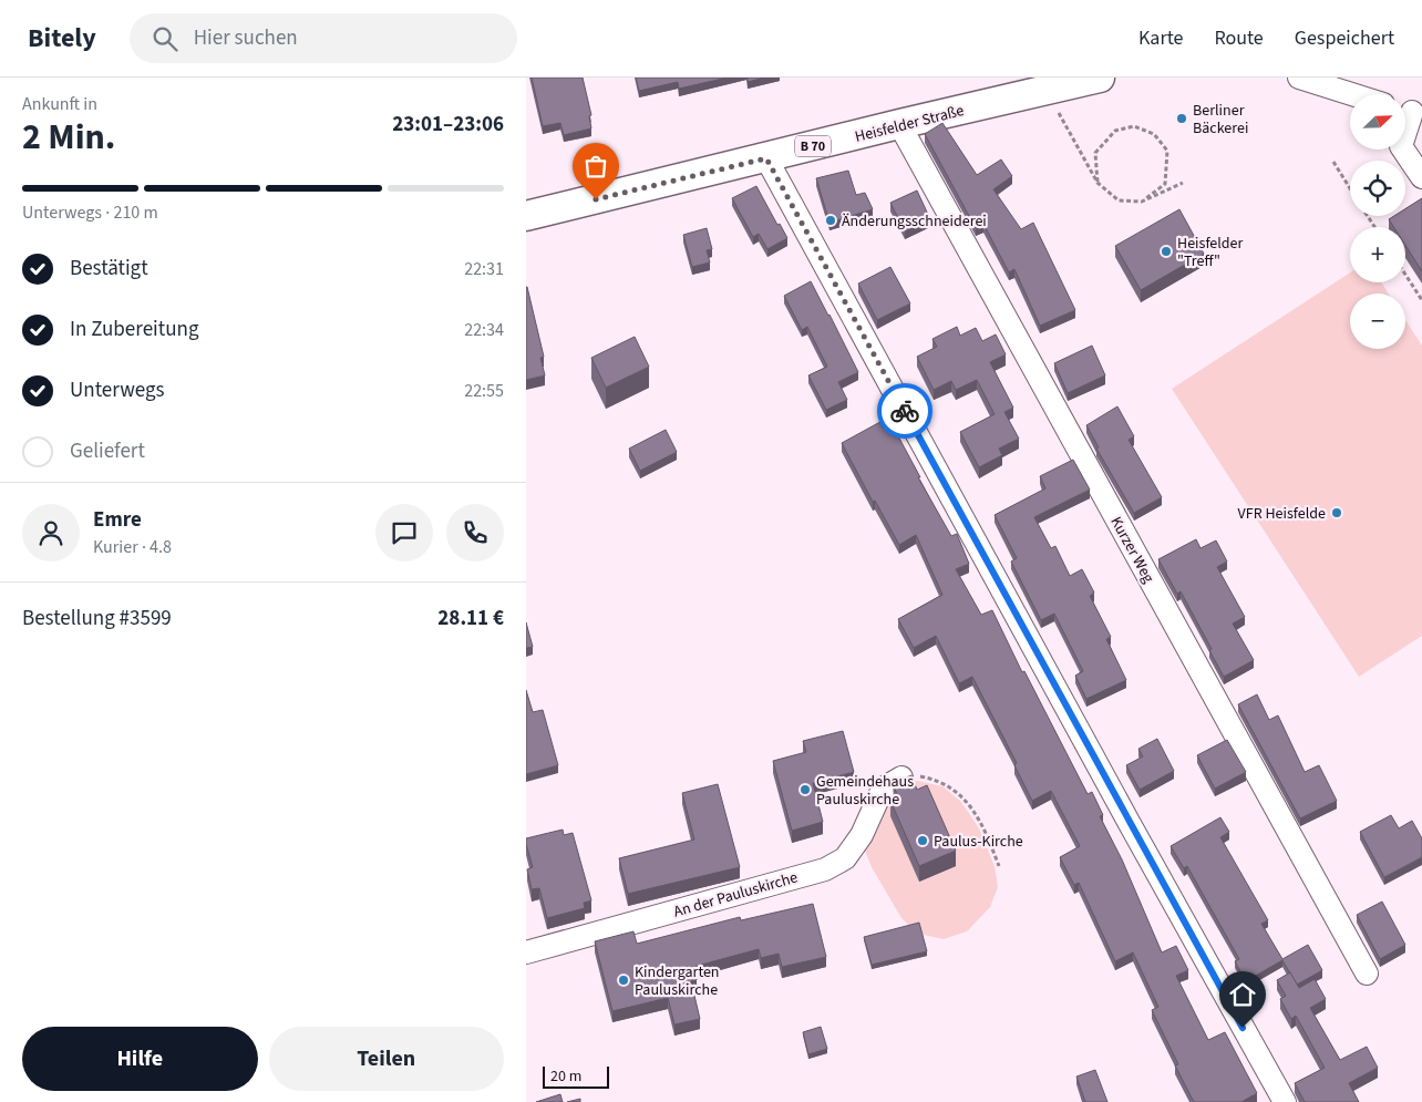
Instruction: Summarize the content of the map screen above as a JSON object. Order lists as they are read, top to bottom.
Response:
{
  "streets": {
    "main road": ["Heisfelder Straße", "B 70"],
    "street": ["Kurzer Weg", "An der Pauluskirche"]
  },
  "crossings": [
    ["Heisfelder Straße", "Kurzer Weg"]
  ],
  "places": [
    "Berliner Bäckerei",
    "Änderungsschneiderei",
    "Heisfelder \"Treff\"",
    "VFR Heisfelde",
    "Gemeindehaus Pauluskirche",
    "Paulus-Kirche",
    "Kindergarten Pauluskirche"
  ],
  "scale_bar": "20 m",
  "north": "top right",
  "page": {
    "header": "Bitely",
    "search": "Hier suchen",
    "nav": ["Karte", "Route", "Gespeichert"],
    "heading": ["2 Min.", "Ankunft in", "23:01–23:06"],
    "panel": [
      "Emre",
      "Kurier · 4.8",
      "Bestellung #3599",
      "28.11 €"
    ],
    "map_buttons": ["+", "−"],
    "bar": "Unterwegs · 210 m",
    "list": [
      ["Bestätigt", "22:31"],
      ["In Zubereitung", "22:34"],
      ["Unterwegs", "22:55"],
      "Geliefert"
    ],
    "buttons": ["Hilfe", "Teilen"],
    "scale": "20 m"
  }
}
